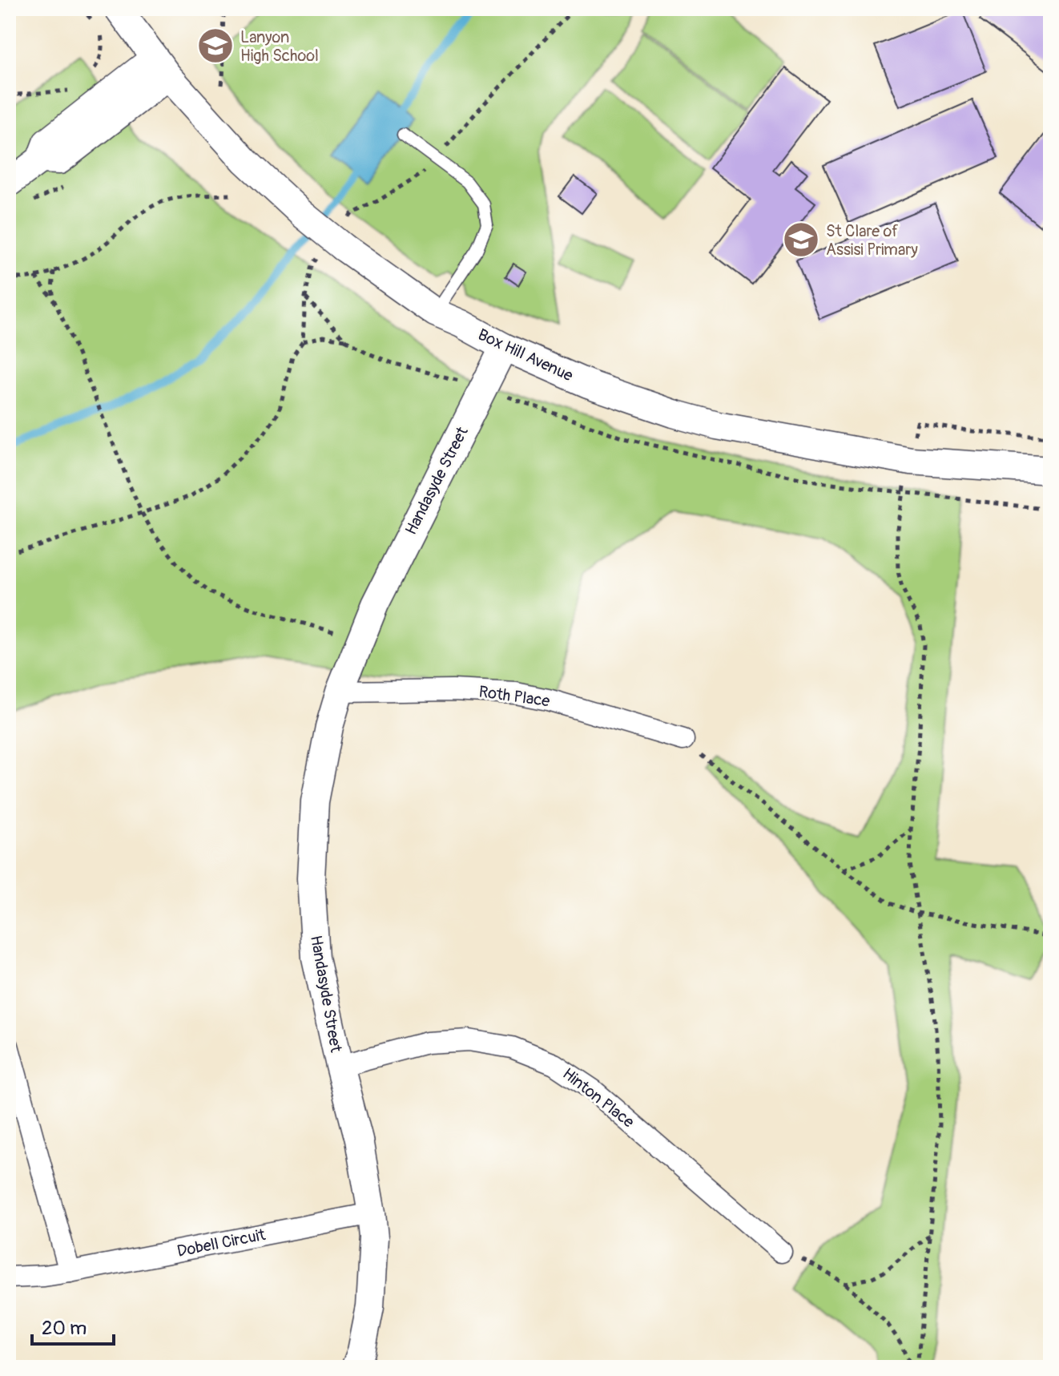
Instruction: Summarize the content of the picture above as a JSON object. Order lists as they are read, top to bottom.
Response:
{
  "streets": {
    "street": [
      "Box Hill Avenue",
      "Handasyde Street",
      "Roth Place",
      "Hinton Place",
      "Dobell Circuit"
    ]
  },
  "crossings": [
    ["Box Hill Avenue", "Handasyde Street"],
    ["Handasyde Street", "Roth Place"],
    ["Handasyde Street", "Hinton Place"],
    ["Handasyde Street", "Dobell Circuit"]
  ],
  "places": {
    "school or university": ["Lanyon High School", "St Clare of Assisi Primary"]
  },
  "scale_bar": "20 m"
}
